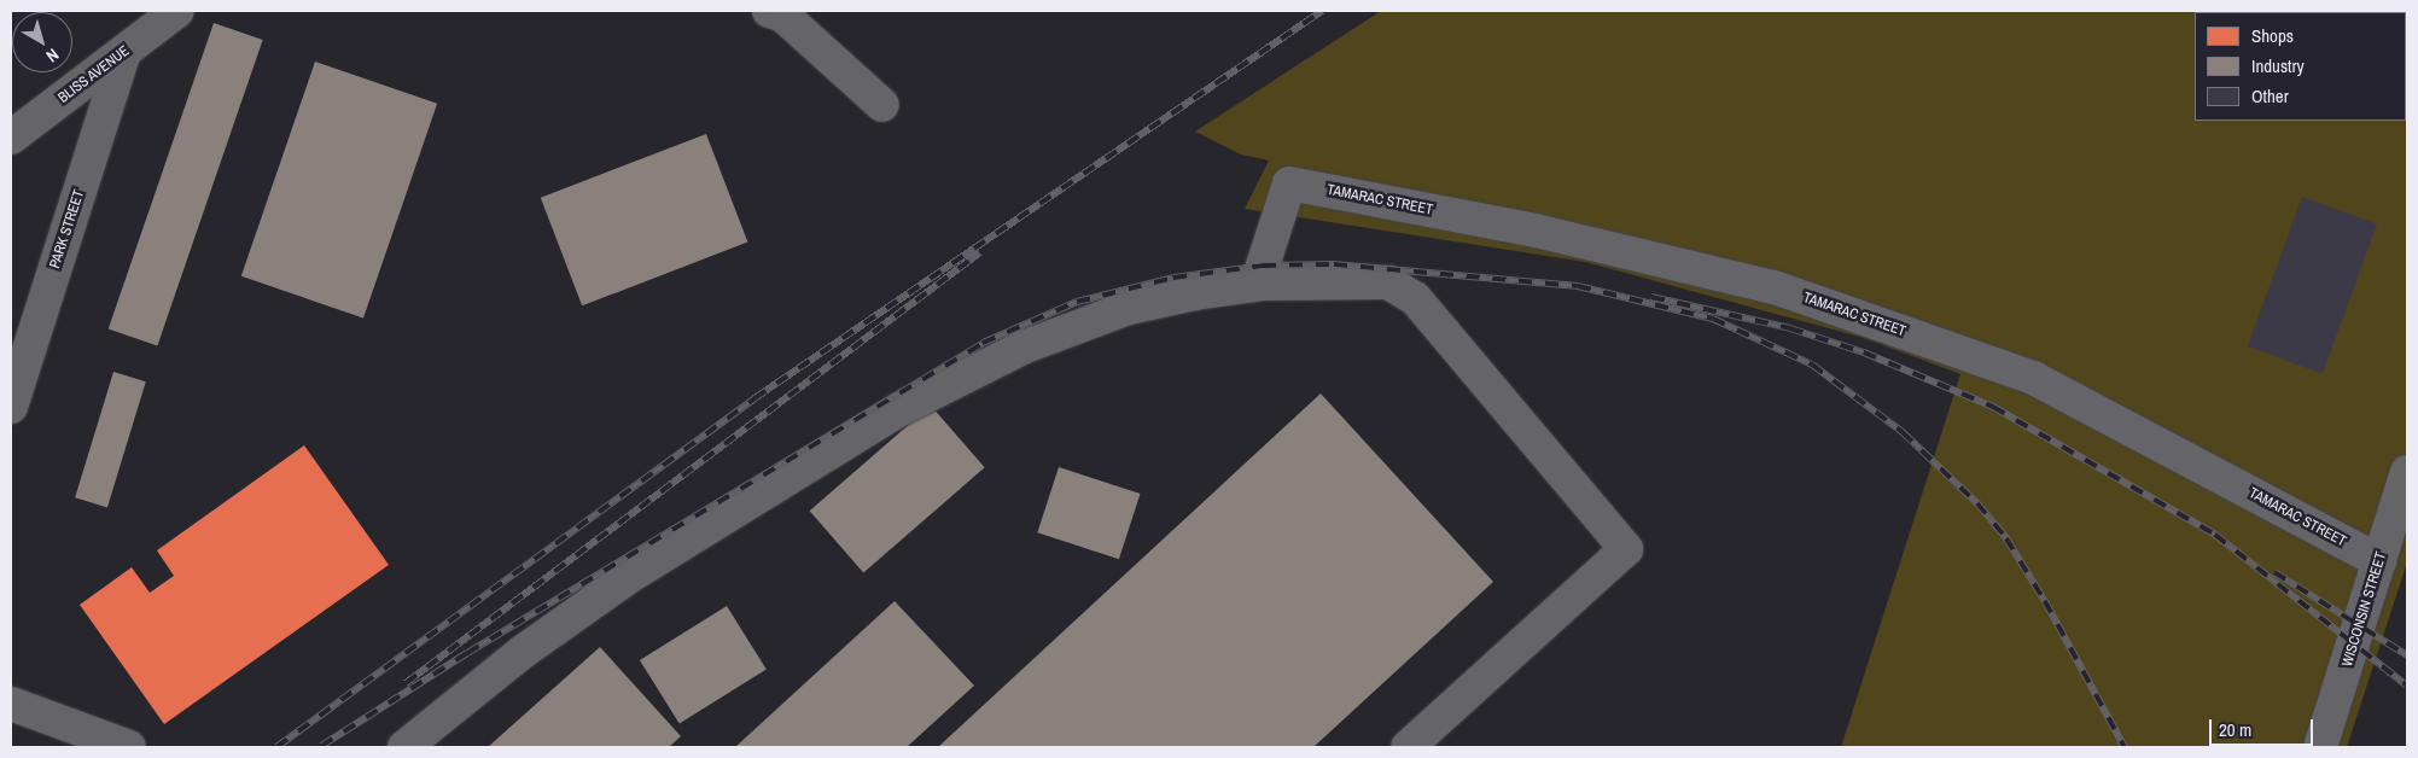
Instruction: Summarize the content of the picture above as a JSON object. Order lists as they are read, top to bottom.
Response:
{
  "streets": {
    "street": [
      "BLISS AVENUE",
      "TAMARAC STREET",
      "PARK STREET",
      "WISCONSIN STREET"
    ]
  },
  "crossings": [
    ["BLISS AVENUE", "PARK STREET"],
    ["TAMARAC STREET", "WISCONSIN STREET"]
  ],
  "legend": ["Shops", "Industry", "Other"],
  "scale_bar": "20 m",
  "north": "bottom right"
}
